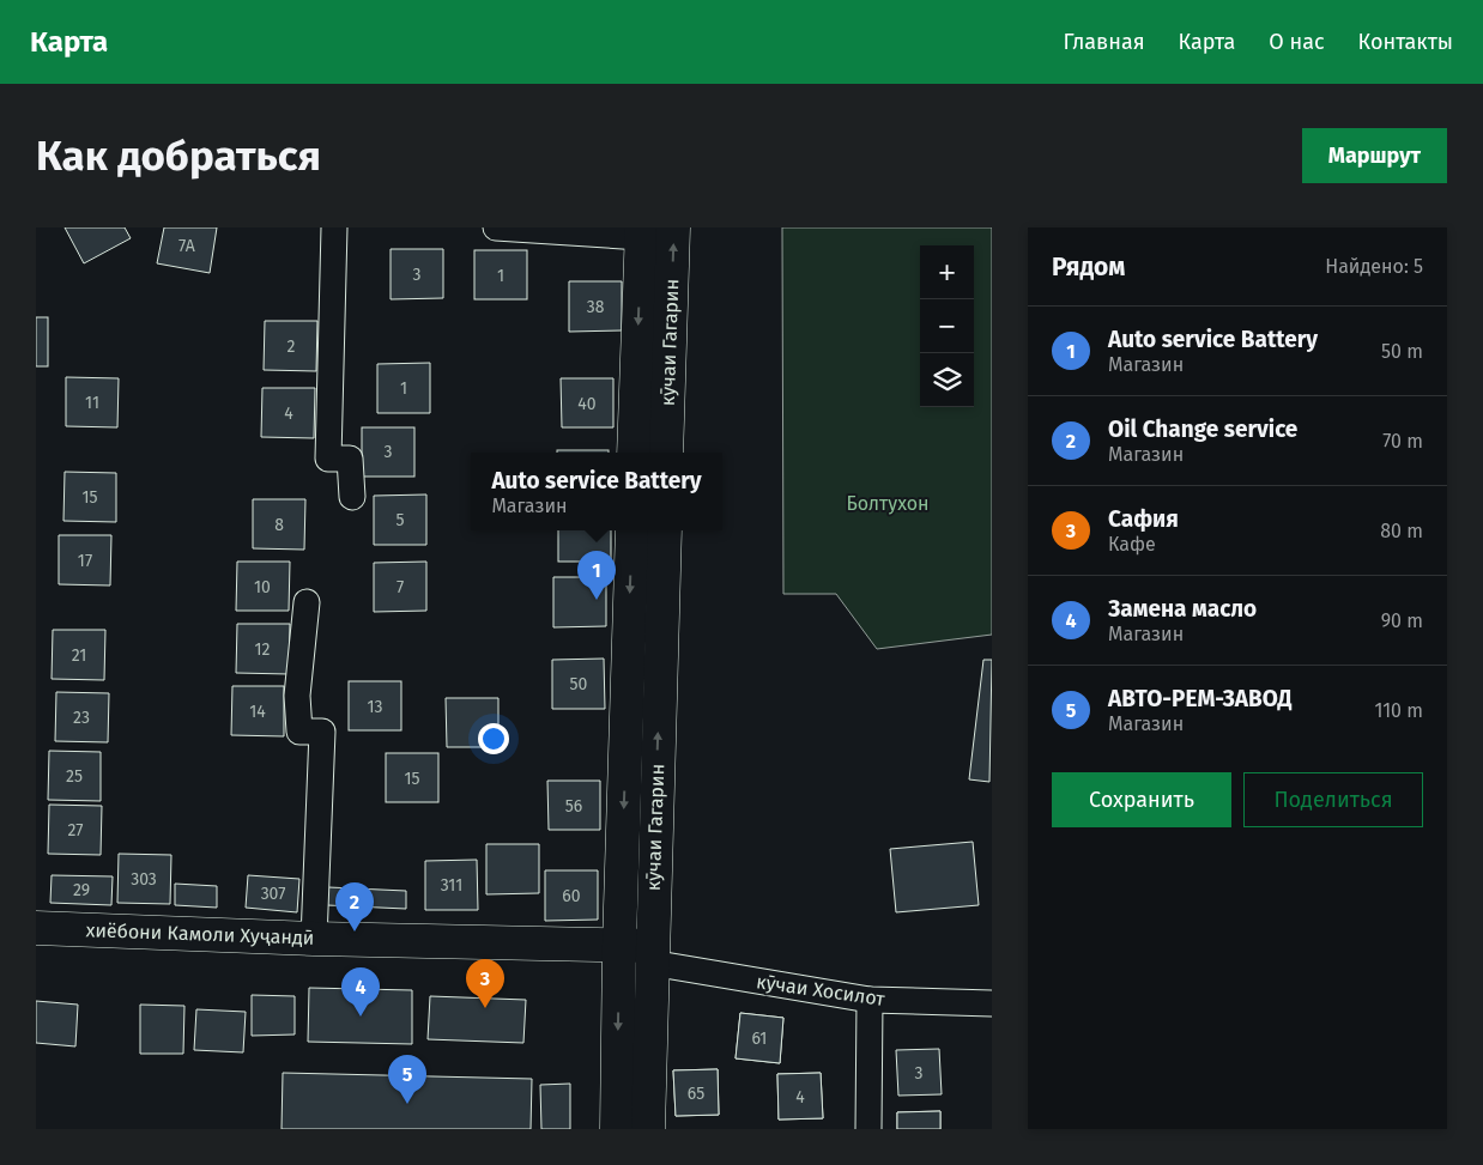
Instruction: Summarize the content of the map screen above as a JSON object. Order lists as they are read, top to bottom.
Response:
{
  "streets": {
    "main road": ["кӯчаи Гагарин", "хиёбони Камоли Хуҷандӣ"],
    "street": ["кӯчаи Хосилот"]
  },
  "crossings": [
    ["кӯчаи Гагарин", "хиёбони Камоли Хуҷандӣ"],
    ["кӯчаи Гагарин", "кӯчаи Хосилот"],
    ["хиёбони Камоли Хуҷандӣ", "кӯчаи Хосилот"]
  ],
  "parks": ["Болтухон"],
  "house_numbers": [
    "7А",
    "3",
    "1",
    "38",
    "2",
    "1",
    "11",
    "40",
    "4",
    "3",
    "15",
    "5",
    "8",
    "17",
    "10",
    "7",
    "12",
    "21",
    "50",
    "13",
    "14",
    "23",
    "25",
    "15",
    "56",
    "27",
    "303",
    "311",
    "29",
    "307",
    "60",
    "61",
    "3",
    "65",
    "4"
  ],
  "page": {
    "header": "Карта",
    "nav": [
      "Главная",
      "Карта",
      "О нас",
      "Контакты"
    ],
    "buttons": [
      "Маршрут",
      ["Сохранить", "Поделиться"]
    ],
    "title": "Как добраться",
    "heading": ["Рядом", "Найдено: 5"],
    "map_buttons": ["+", "−"],
    "list": [
      {
        "mark": "1",
        "name": "Auto service Battery",
        "note": "Магазин",
        "value": "50 m"
      },
      {
        "mark": "2",
        "name": "Oil Change service",
        "note": "Магазин",
        "value": "70 m"
      },
      {
        "mark": "3",
        "name": "Сафия",
        "note": "Кафе",
        "value": "80 m"
      },
      {
        "mark": "4",
        "name": "Замена масло",
        "note": "Магазин",
        "value": "90 m"
      },
      {
        "mark": "5",
        "name": "АВТО-РЕМ-ЗАВОД",
        "note": "Магазин",
        "value": "110 m"
      }
    ],
    "popup": ["Auto service Battery", "Магазин"],
    "pins": [
      "1",
      "2",
      "3",
      "4",
      "5"
    ]
  }
}
